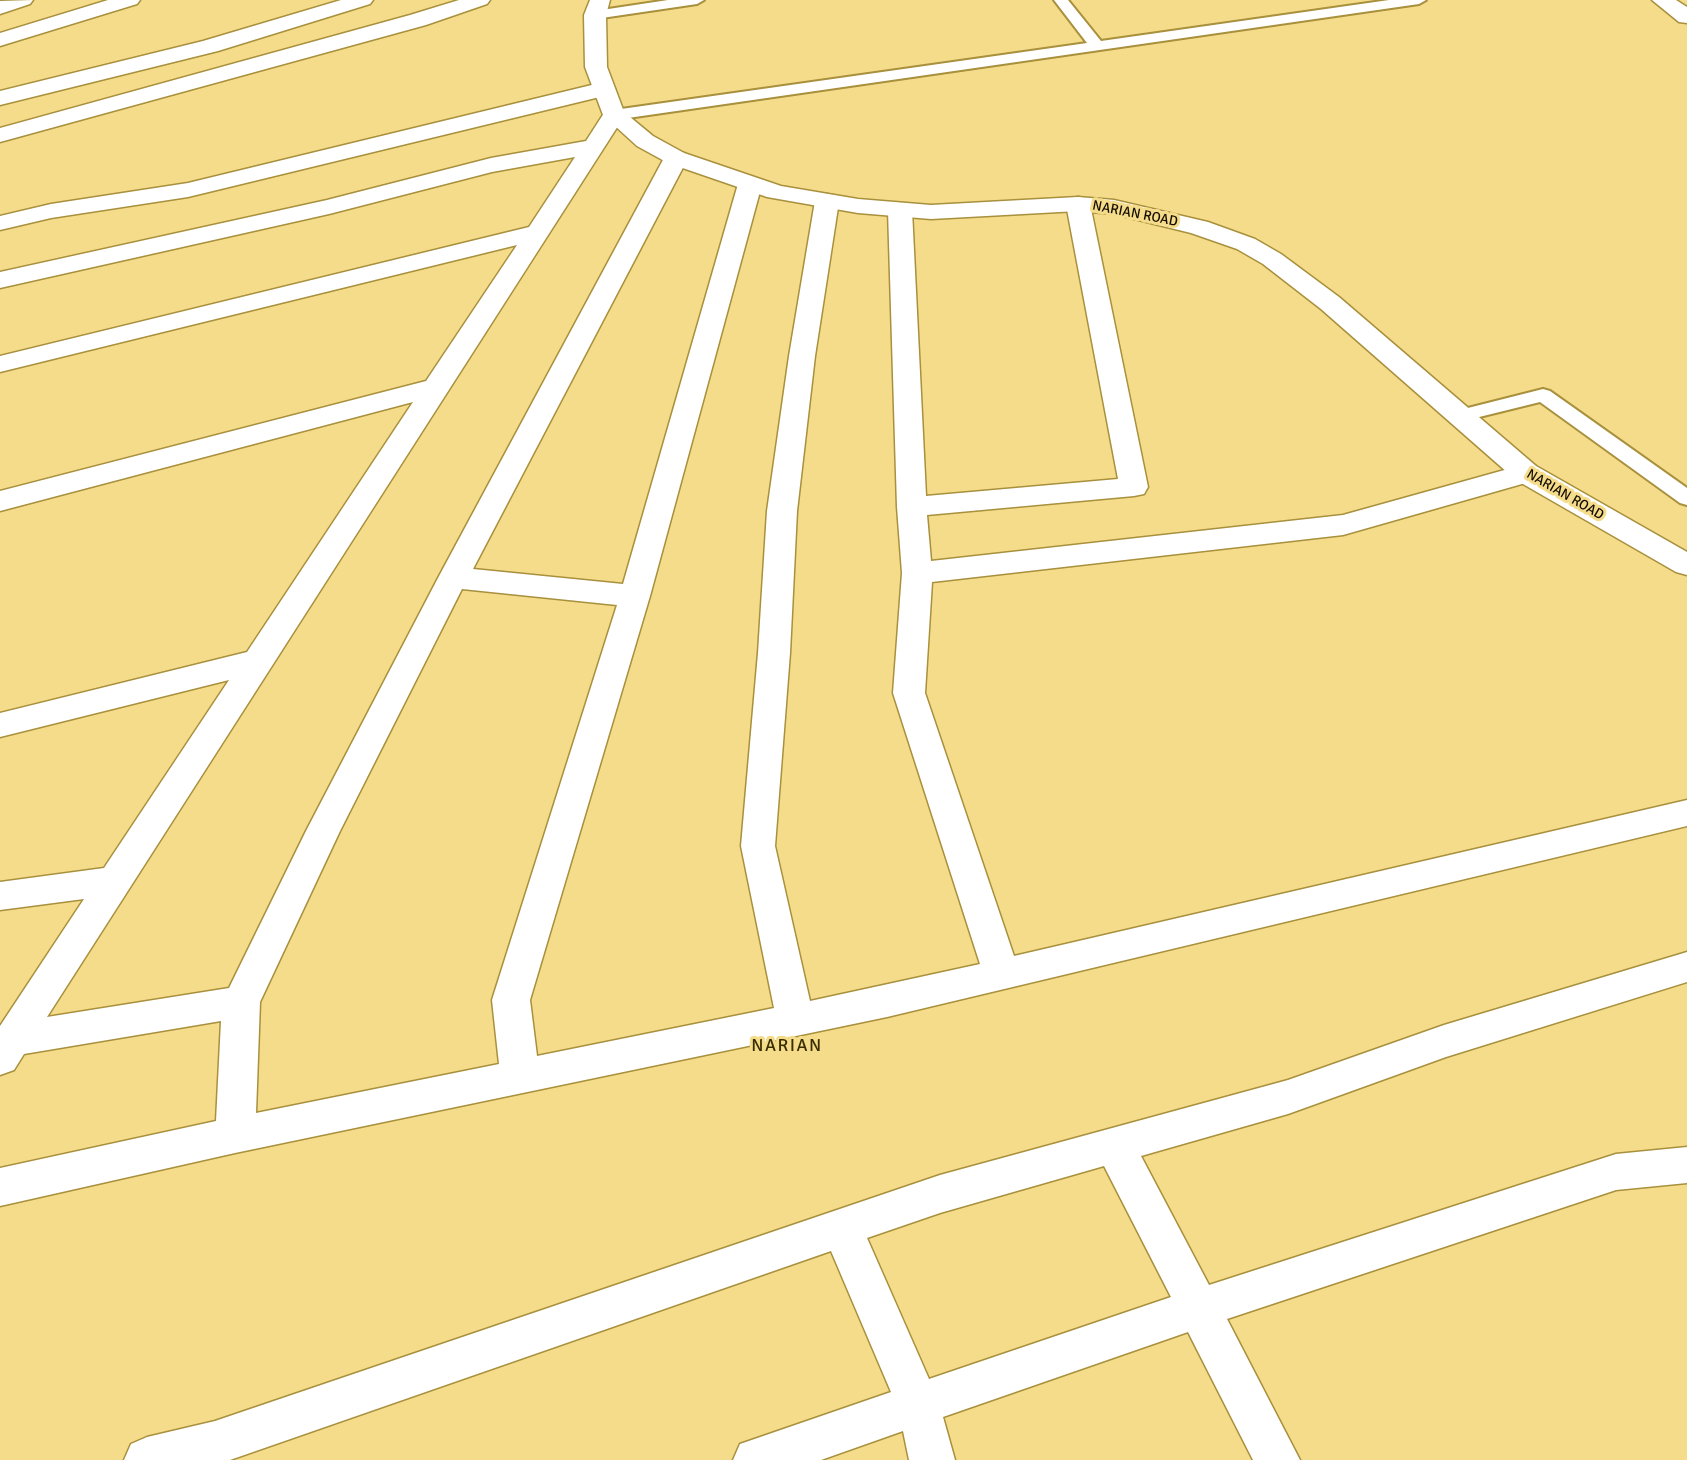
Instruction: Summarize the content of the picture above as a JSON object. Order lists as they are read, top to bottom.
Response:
{
  "streets": {
    "street": ["NARIAN ROAD"]
  },
  "districts": ["NARIAN"]
}
